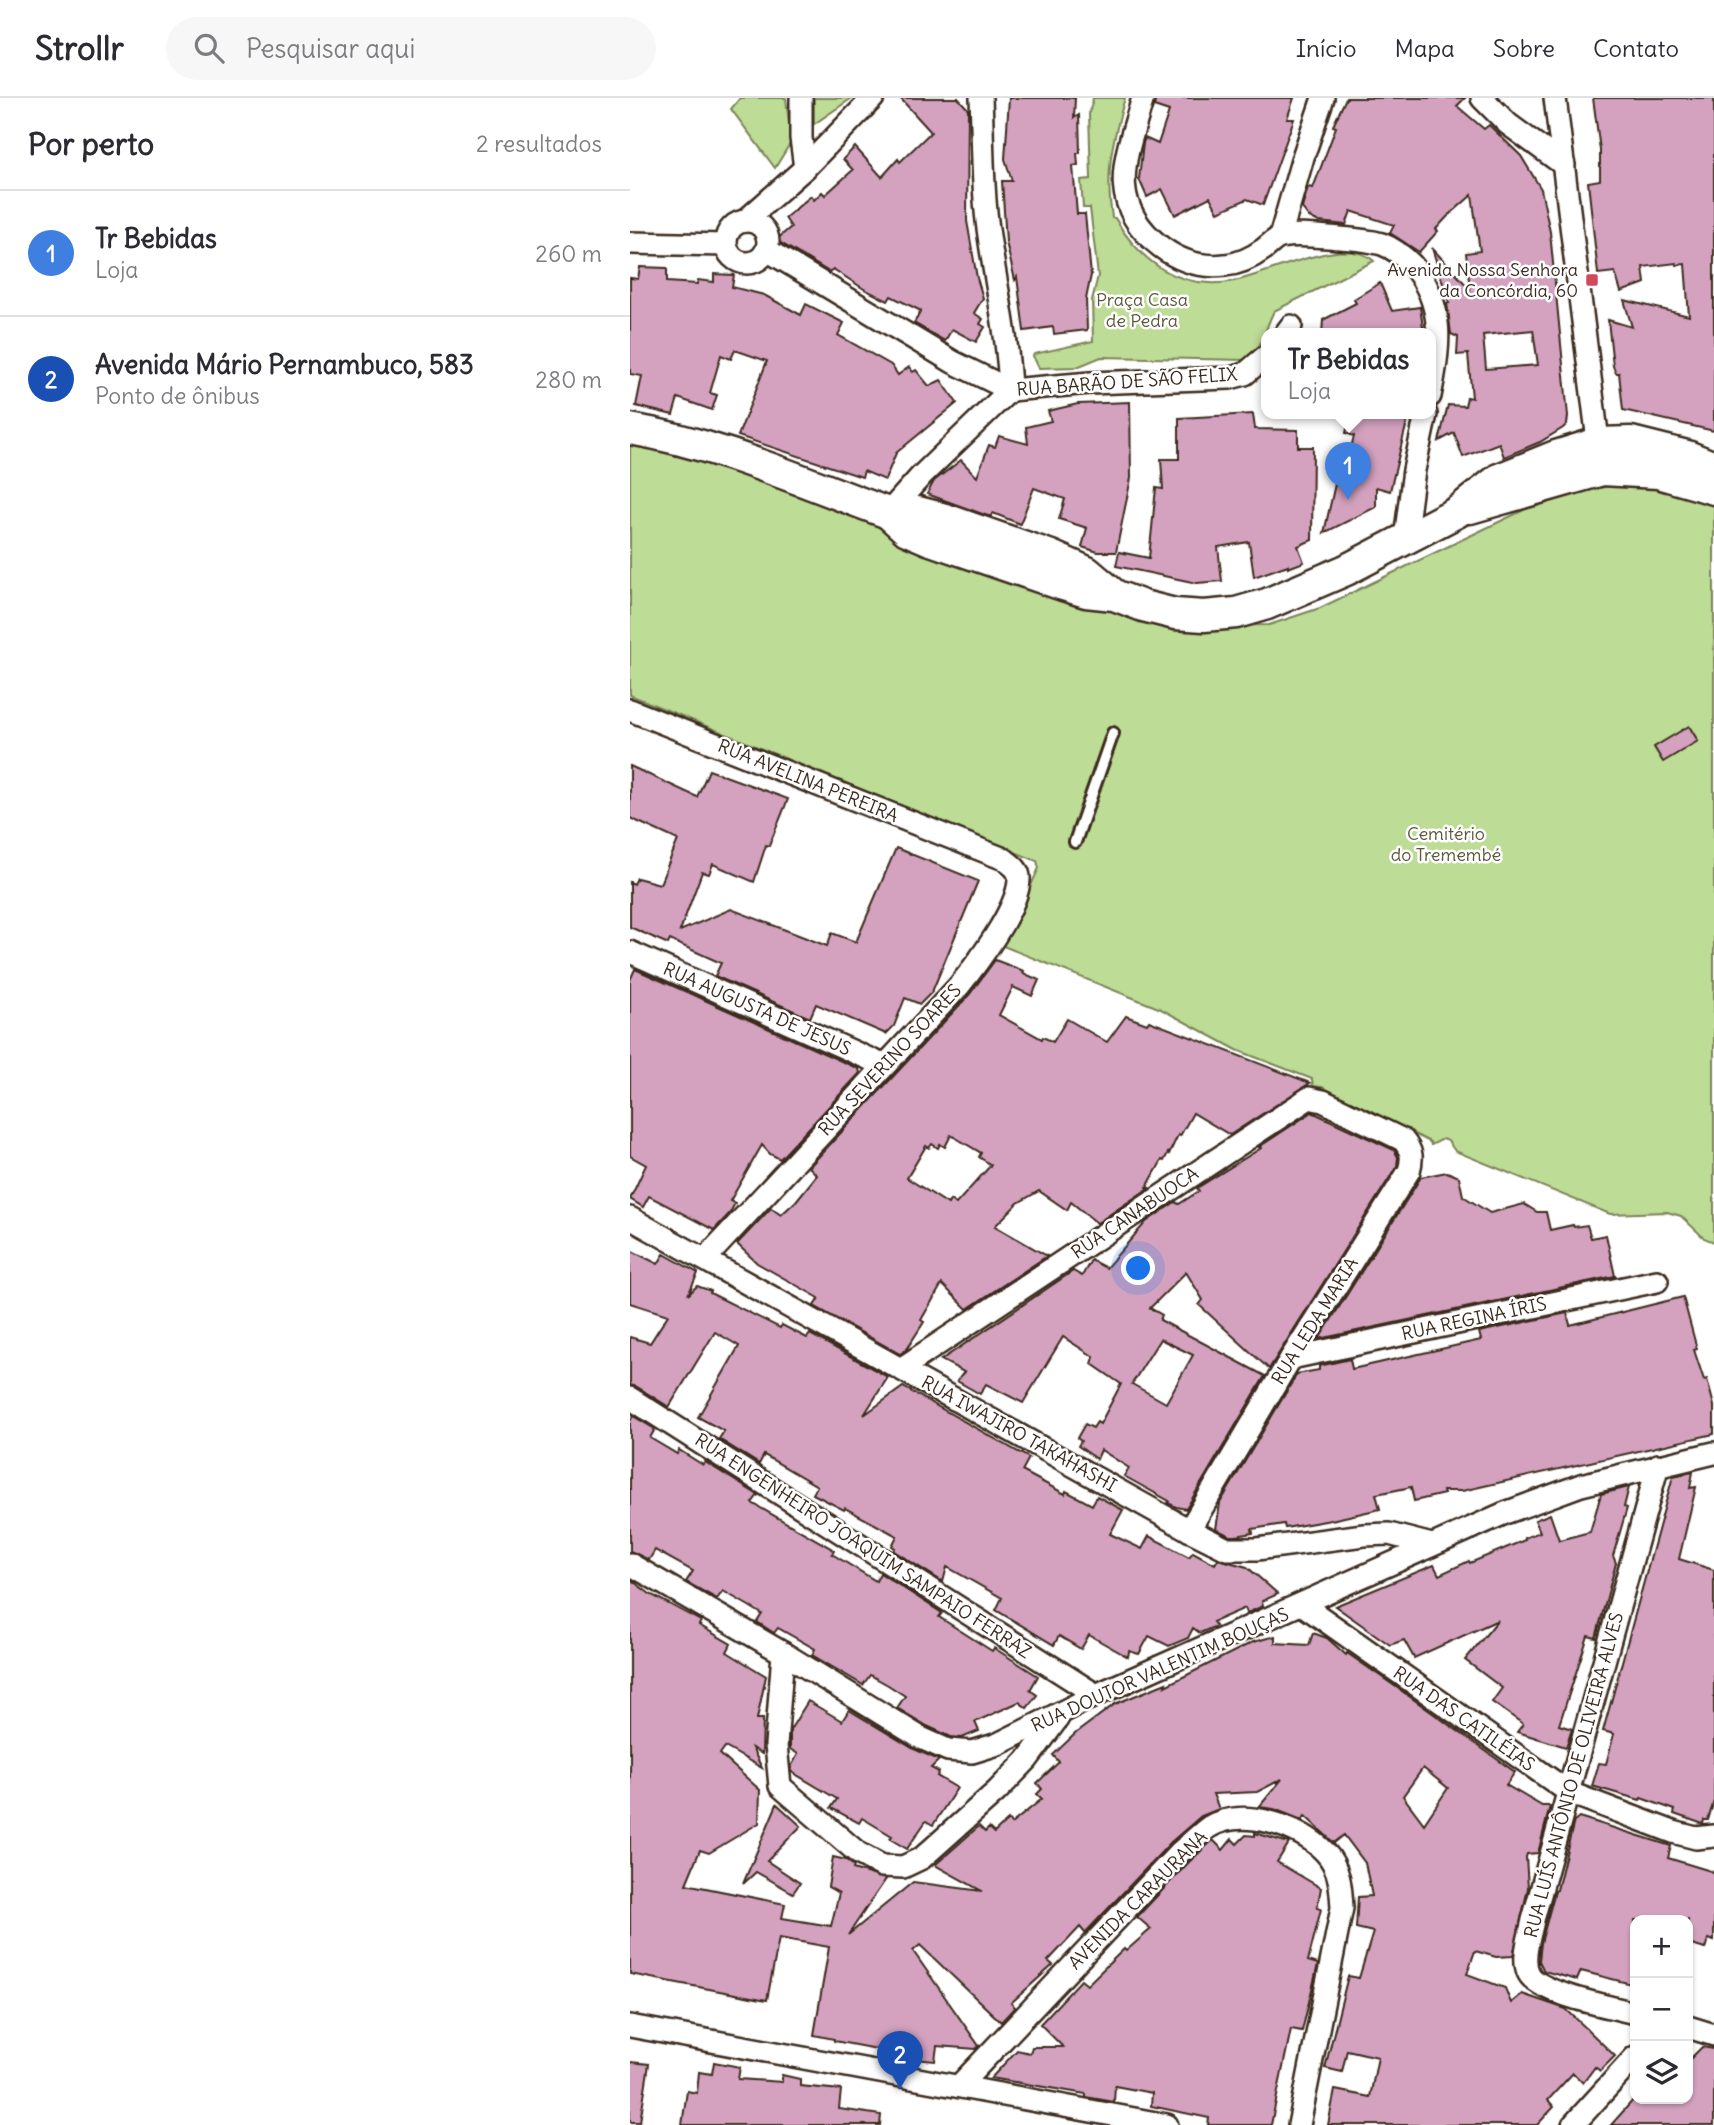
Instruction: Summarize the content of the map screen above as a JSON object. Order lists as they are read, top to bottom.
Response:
{
  "streets": {
    "street": [
      "RUA BARÃO DE SÃO FELIX",
      "RUA AVELINA PEREIRA",
      "RUA AUGUSTA DE JESUS",
      "RUA SEVERINO SOARES",
      "RUA CANABUOCA",
      "RUA REGINA ÍRIS",
      "RUA LEDA MARIA",
      "RUA IWAJIRO TAKAHASHI",
      "RUA ENGENHEIRO JOAQUIM SAMPAIO FERRAZ",
      "RUA DOUTOR VALENTIM BOUÇAS",
      "RUA DAS CATILÉIAS",
      "RUA LUÍS ANTÔNIO DE OLIVEIRA ALVES",
      "AVENIDA CARAURANA"
    ]
  },
  "crossings": [
    ["RUA AVELINA PEREIRA", "RUA SEVERINO SOARES"],
    ["RUA AUGUSTA DE JESUS", "RUA SEVERINO SOARES"],
    ["RUA SEVERINO SOARES", "RUA IWAJIRO TAKAHASHI"],
    ["RUA CANABUOCA", "RUA LEDA MARIA"],
    ["RUA CANABUOCA", "RUA IWAJIRO TAKAHASHI"],
    ["RUA REGINA ÍRIS", "RUA LEDA MARIA"],
    ["RUA LEDA MARIA", "RUA IWAJIRO TAKAHASHI"],
    ["RUA IWAJIRO TAKAHASHI", "RUA DOUTOR VALENTIM BOUÇAS"],
    ["RUA ENGENHEIRO JOAQUIM SAMPAIO FERRAZ", "RUA DOUTOR VALENTIM BOUÇAS"],
    ["RUA DOUTOR VALENTIM BOUÇAS", "RUA DAS CATILÉIAS"],
    ["RUA DOUTOR VALENTIM BOUÇAS", "RUA LUÍS ANTÔNIO DE OLIVEIRA ALVES"],
    ["RUA DAS CATILÉIAS", "RUA LUÍS ANTÔNIO DE OLIVEIRA ALVES"]
  ],
  "parks": ["Praça Casa de Pedra", "Cemitério do Tremembé"],
  "places": {
    "transit": ["Avenida Nossa Senhora da Concórdia, 60"]
  },
  "page": {
    "header": "Strollr",
    "search": "Pesquisar aqui",
    "nav": [
      "Início",
      "Mapa",
      "Sobre",
      "Contato"
    ],
    "heading": ["Por perto", "2 resultados"],
    "list": [
      {
        "mark": "1",
        "name": "Tr Bebidas",
        "note": "Loja",
        "value": "260 m"
      },
      {
        "mark": "2",
        "name": "Avenida Mário Pernambuco, 583",
        "note": "Ponto de ônibus",
        "value": "280 m"
      }
    ],
    "popup": ["Tr Bebidas", "Loja"],
    "pins": ["1", "2"],
    "map_buttons": ["+", "−"]
  }
}
